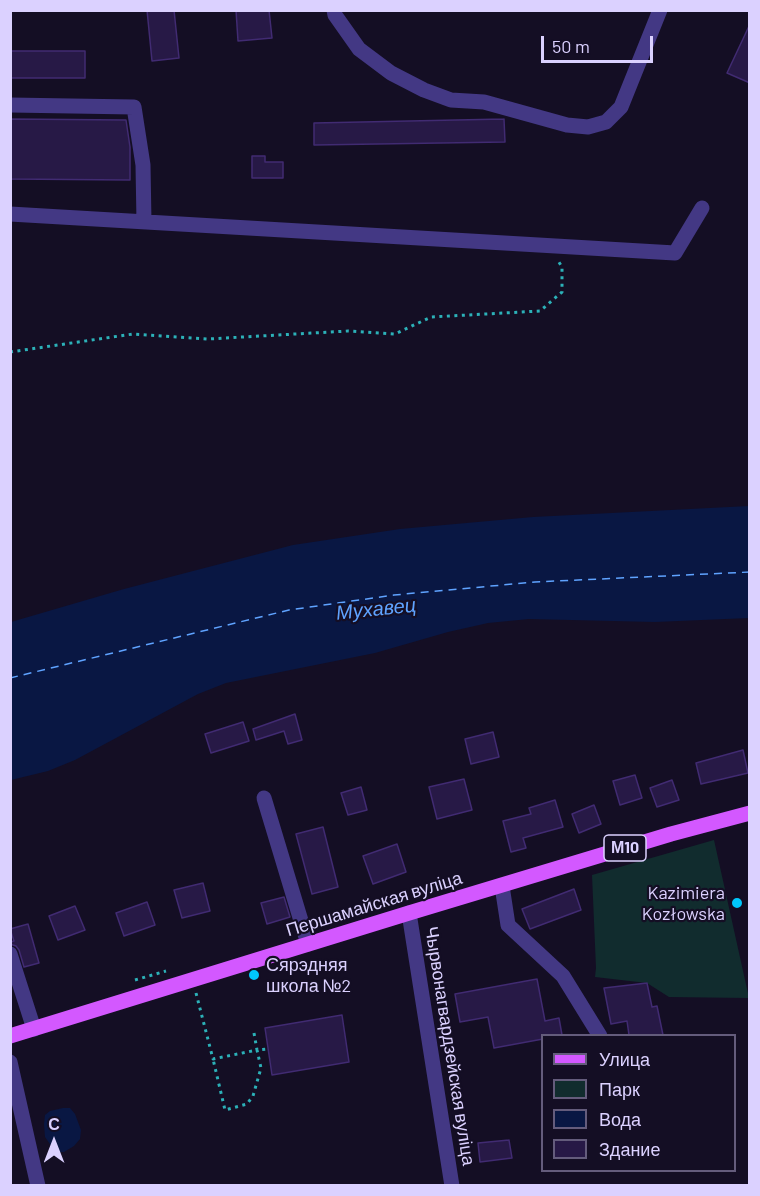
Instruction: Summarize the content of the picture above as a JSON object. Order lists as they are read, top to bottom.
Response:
{
  "streets": {
    "main road": ["М10", "Першамайская вуліца"],
    "street": ["Чырвонагвардзейская вуліца"]
  },
  "crossings": [
    ["Першамайская вуліца", "Чырвонагвардзейская вуліца"]
  ],
  "water": ["Мухавец"],
  "places": ["Kazimiera Kozłowska", "Сярэдняя школа №2"],
  "legend": [
    "Улица",
    "Парк",
    "Вода",
    "Здание"
  ],
  "scale_bar": "50 m",
  "north": "top"
}
